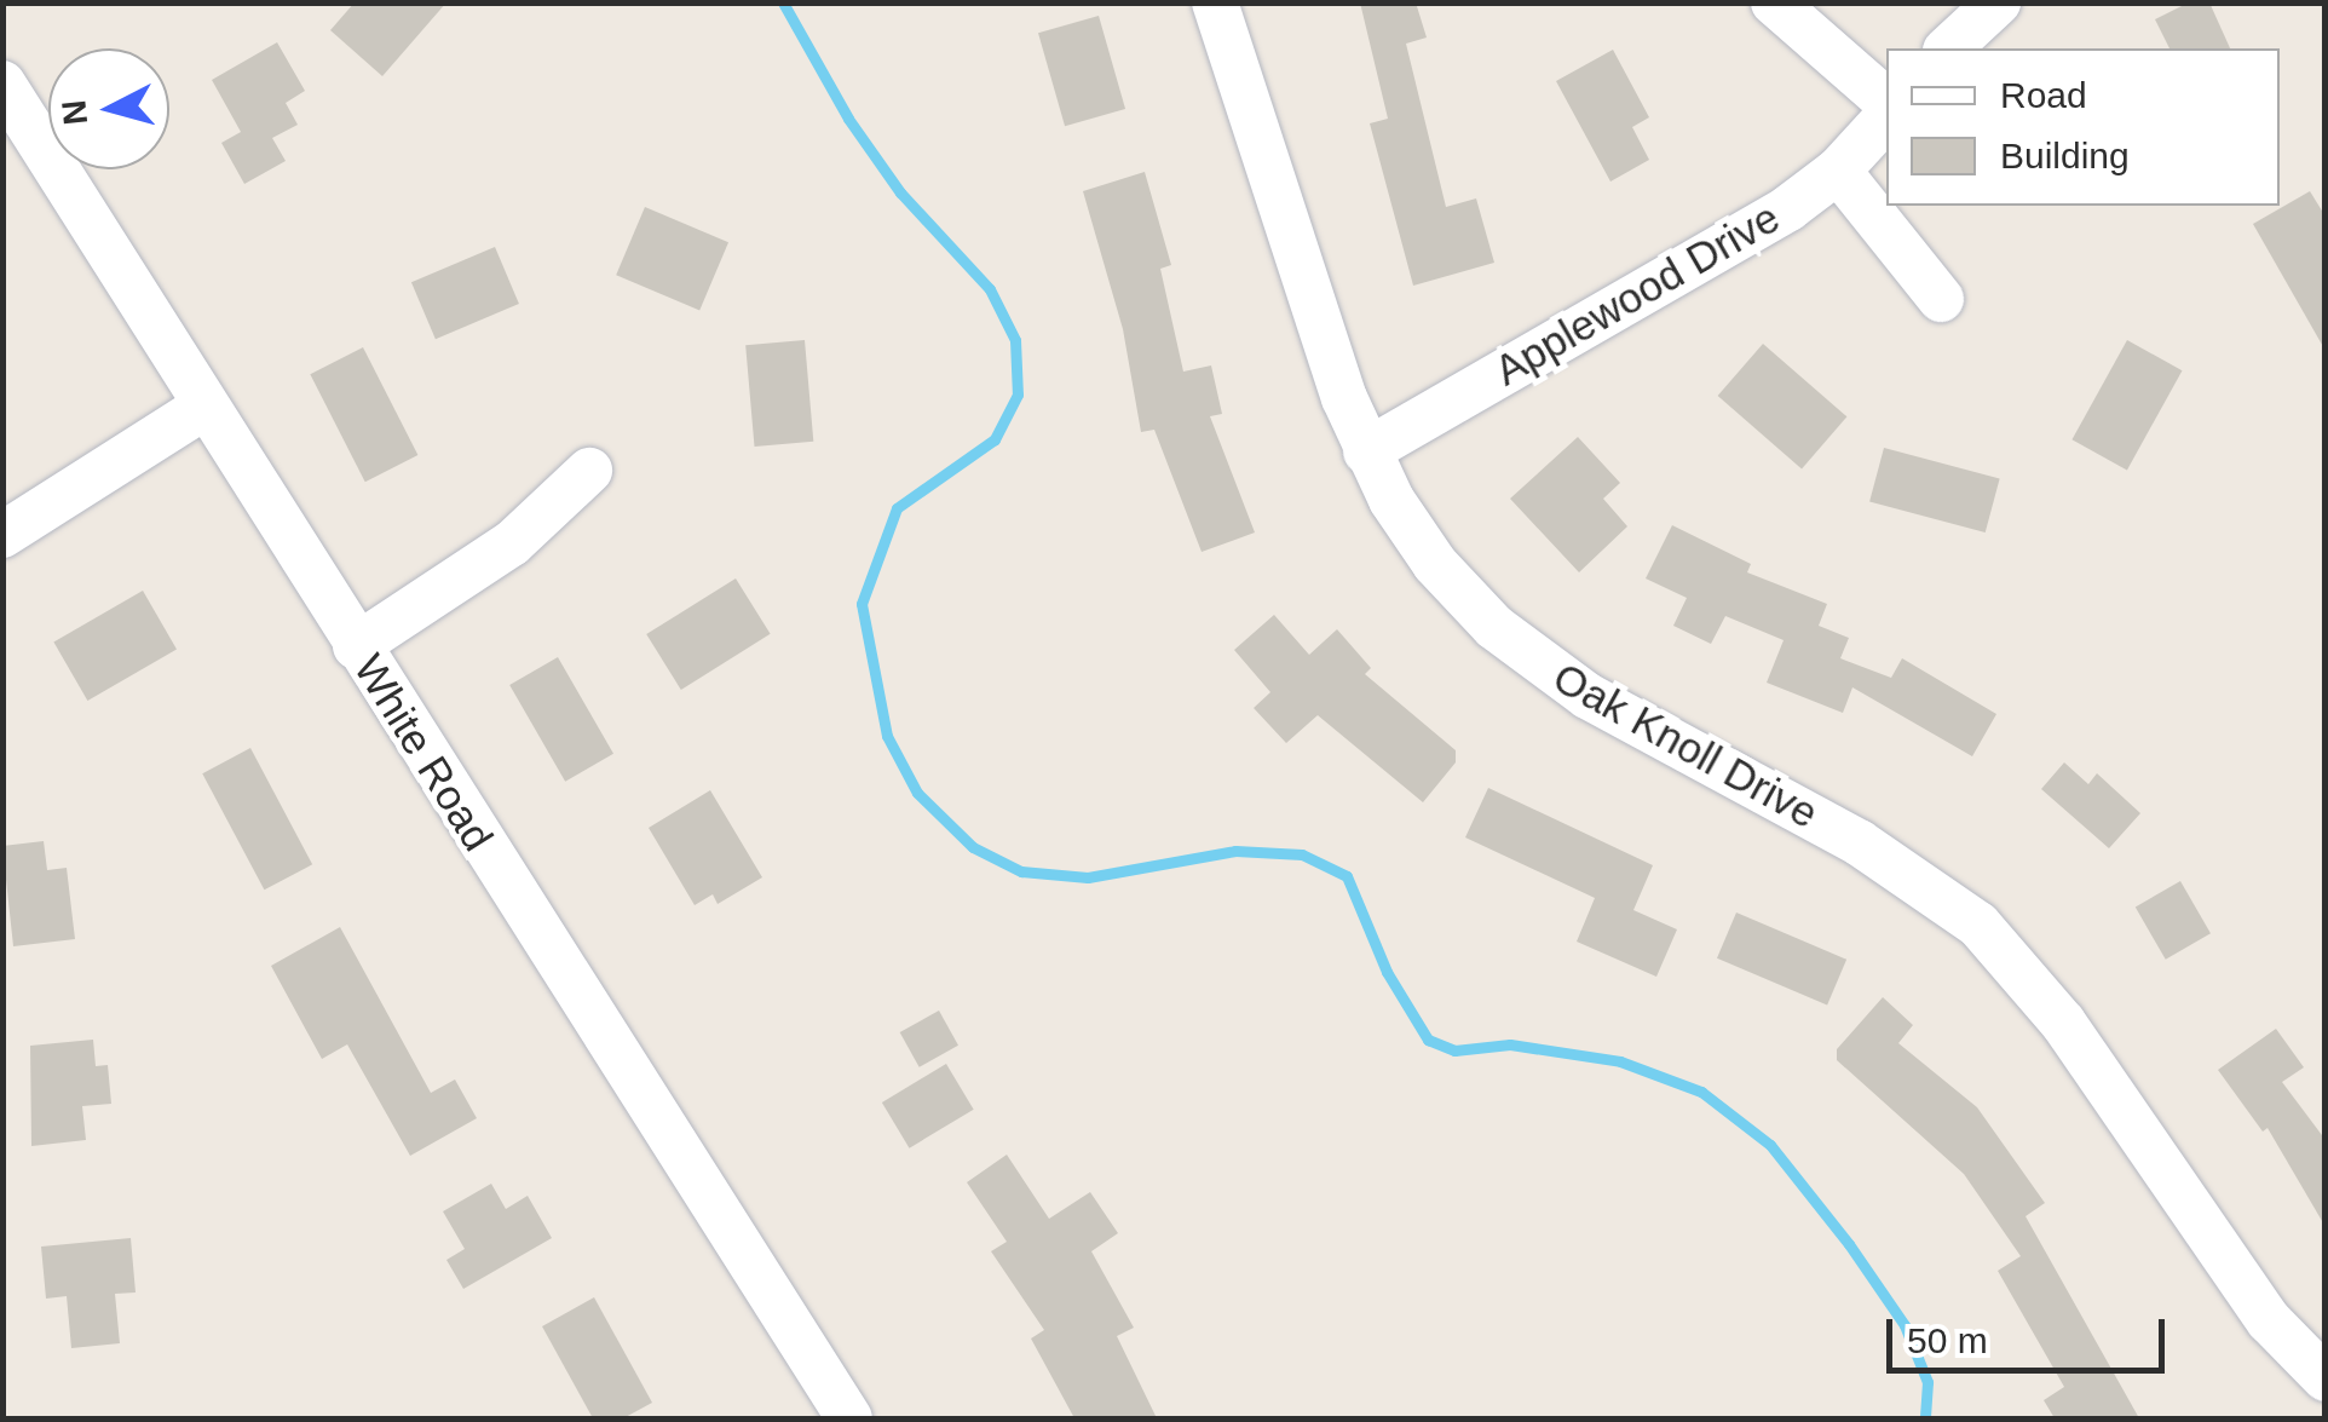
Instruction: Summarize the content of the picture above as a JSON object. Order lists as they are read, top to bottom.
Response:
{
  "streets": {
    "street": ["Applewood Drive", "Oak Knoll Drive", "White Road"]
  },
  "crossings": [
    ["Applewood Drive", "Oak Knoll Drive"]
  ],
  "legend": ["Road", "Building"],
  "scale_bar": "50 m",
  "north": "left"
}
